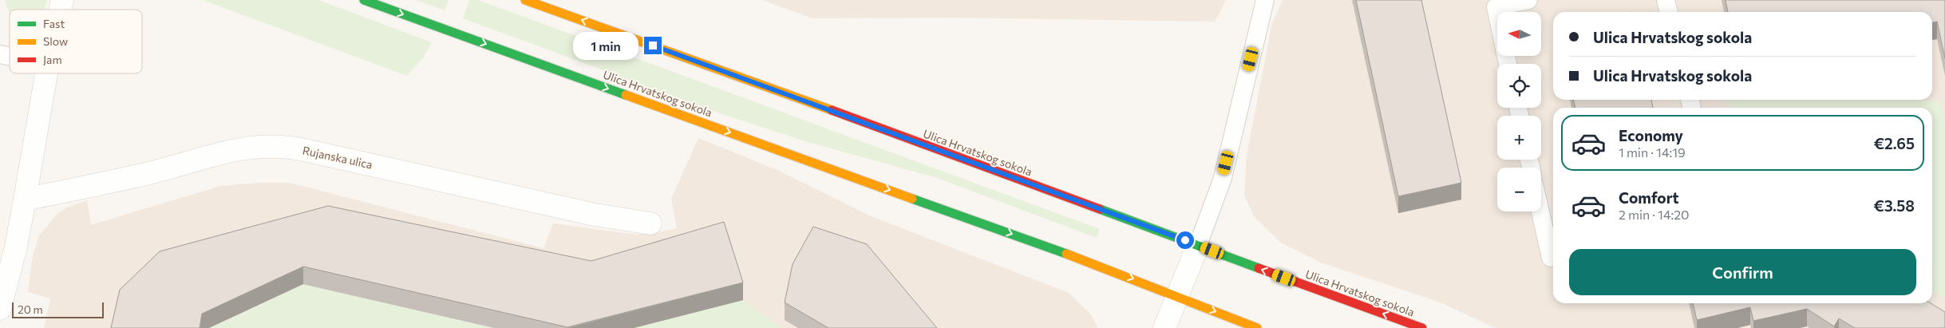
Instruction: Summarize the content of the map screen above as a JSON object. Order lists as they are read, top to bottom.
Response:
{
  "streets": {
    "street": ["Ulica Hrvatskog sokola", "Rujanska ulica"]
  },
  "legend": ["Fast", "Slow", "Jam"],
  "scale_bar": "20 m",
  "north": "left",
  "page": {
    "map_buttons": ["+", "−"],
    "banner": ["Ulica Hrvatskog sokola", "Ulica Hrvatskog sokola"],
    "bubble": "1 min",
    "list": [
      {
        "name": "Economy",
        "note": "1 min · 14:19",
        "value": "€2.65"
      },
      {
        "name": "Comfort",
        "note": "2 min · 14:20",
        "value": "€3.58"
      }
    ],
    "buttons": "Confirm",
    "scale": "20 m"
  }
}
